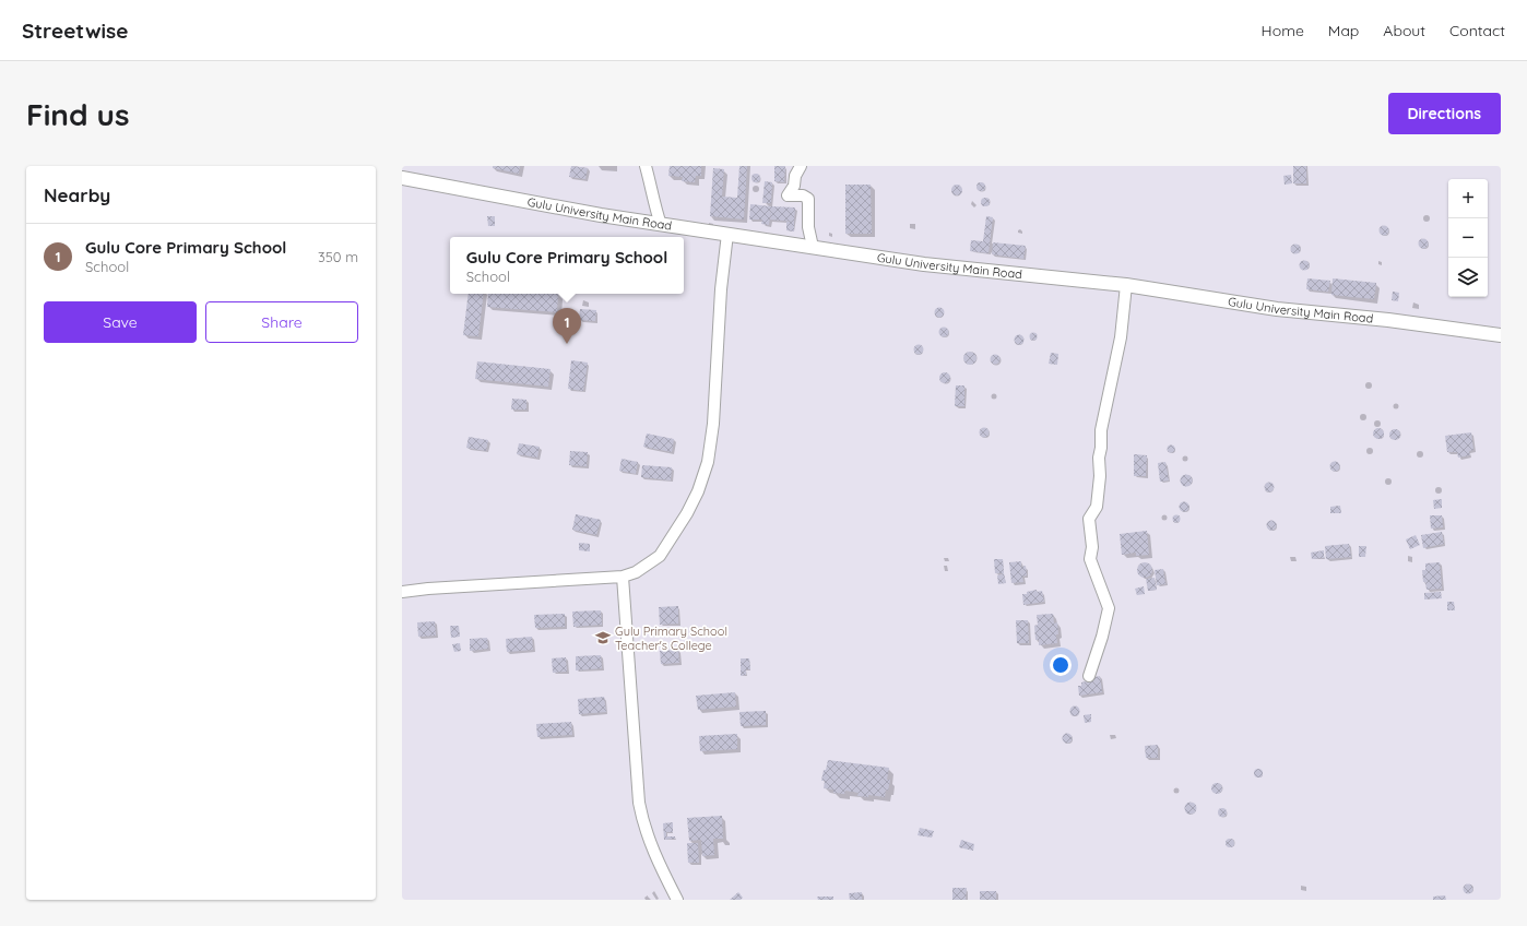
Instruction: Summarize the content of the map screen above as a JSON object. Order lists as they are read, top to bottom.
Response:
{
  "streets": {
    "street": ["Gulu University Main Road"]
  },
  "places": {
    "school or university": ["Gulu Primary School Teacher's College"]
  },
  "page": {
    "header": "Streetwise",
    "nav": [
      "Home",
      "Map",
      "About",
      "Contact"
    ],
    "buttons": [
      "Directions",
      ["Save", "Share"]
    ],
    "title": "Find us",
    "heading": "Nearby",
    "map_buttons": ["+", "−"],
    "list": [
      {
        "mark": "1",
        "name": "Gulu Core Primary School",
        "note": "School",
        "value": "350 m"
      }
    ],
    "popup": ["Gulu Core Primary School", "School"],
    "pins": "1"
  }
}
